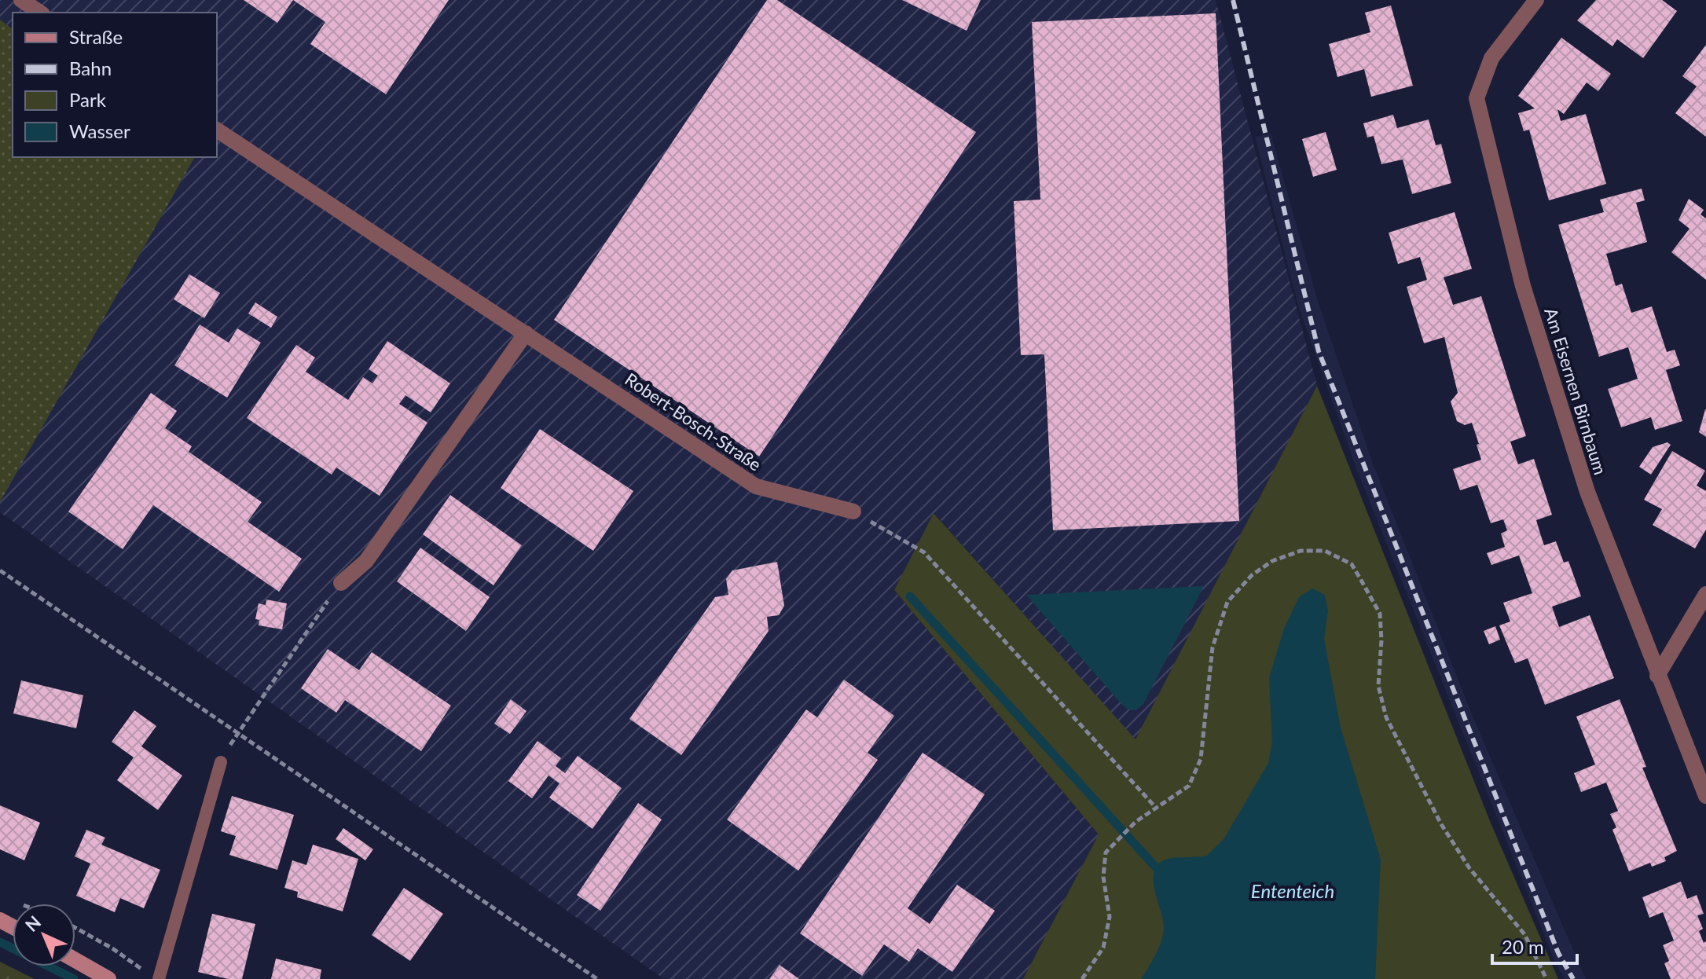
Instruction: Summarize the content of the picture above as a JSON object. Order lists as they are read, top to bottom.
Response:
{
  "streets": {
    "street": ["Am Eisernen Birnbaum", "Robert-Bosch-Straße"]
  },
  "water": ["Ententeich"],
  "legend": [
    "Straße",
    "Bahn",
    "Park",
    "Wasser"
  ],
  "scale_bar": "20 m",
  "north": "top left"
}
